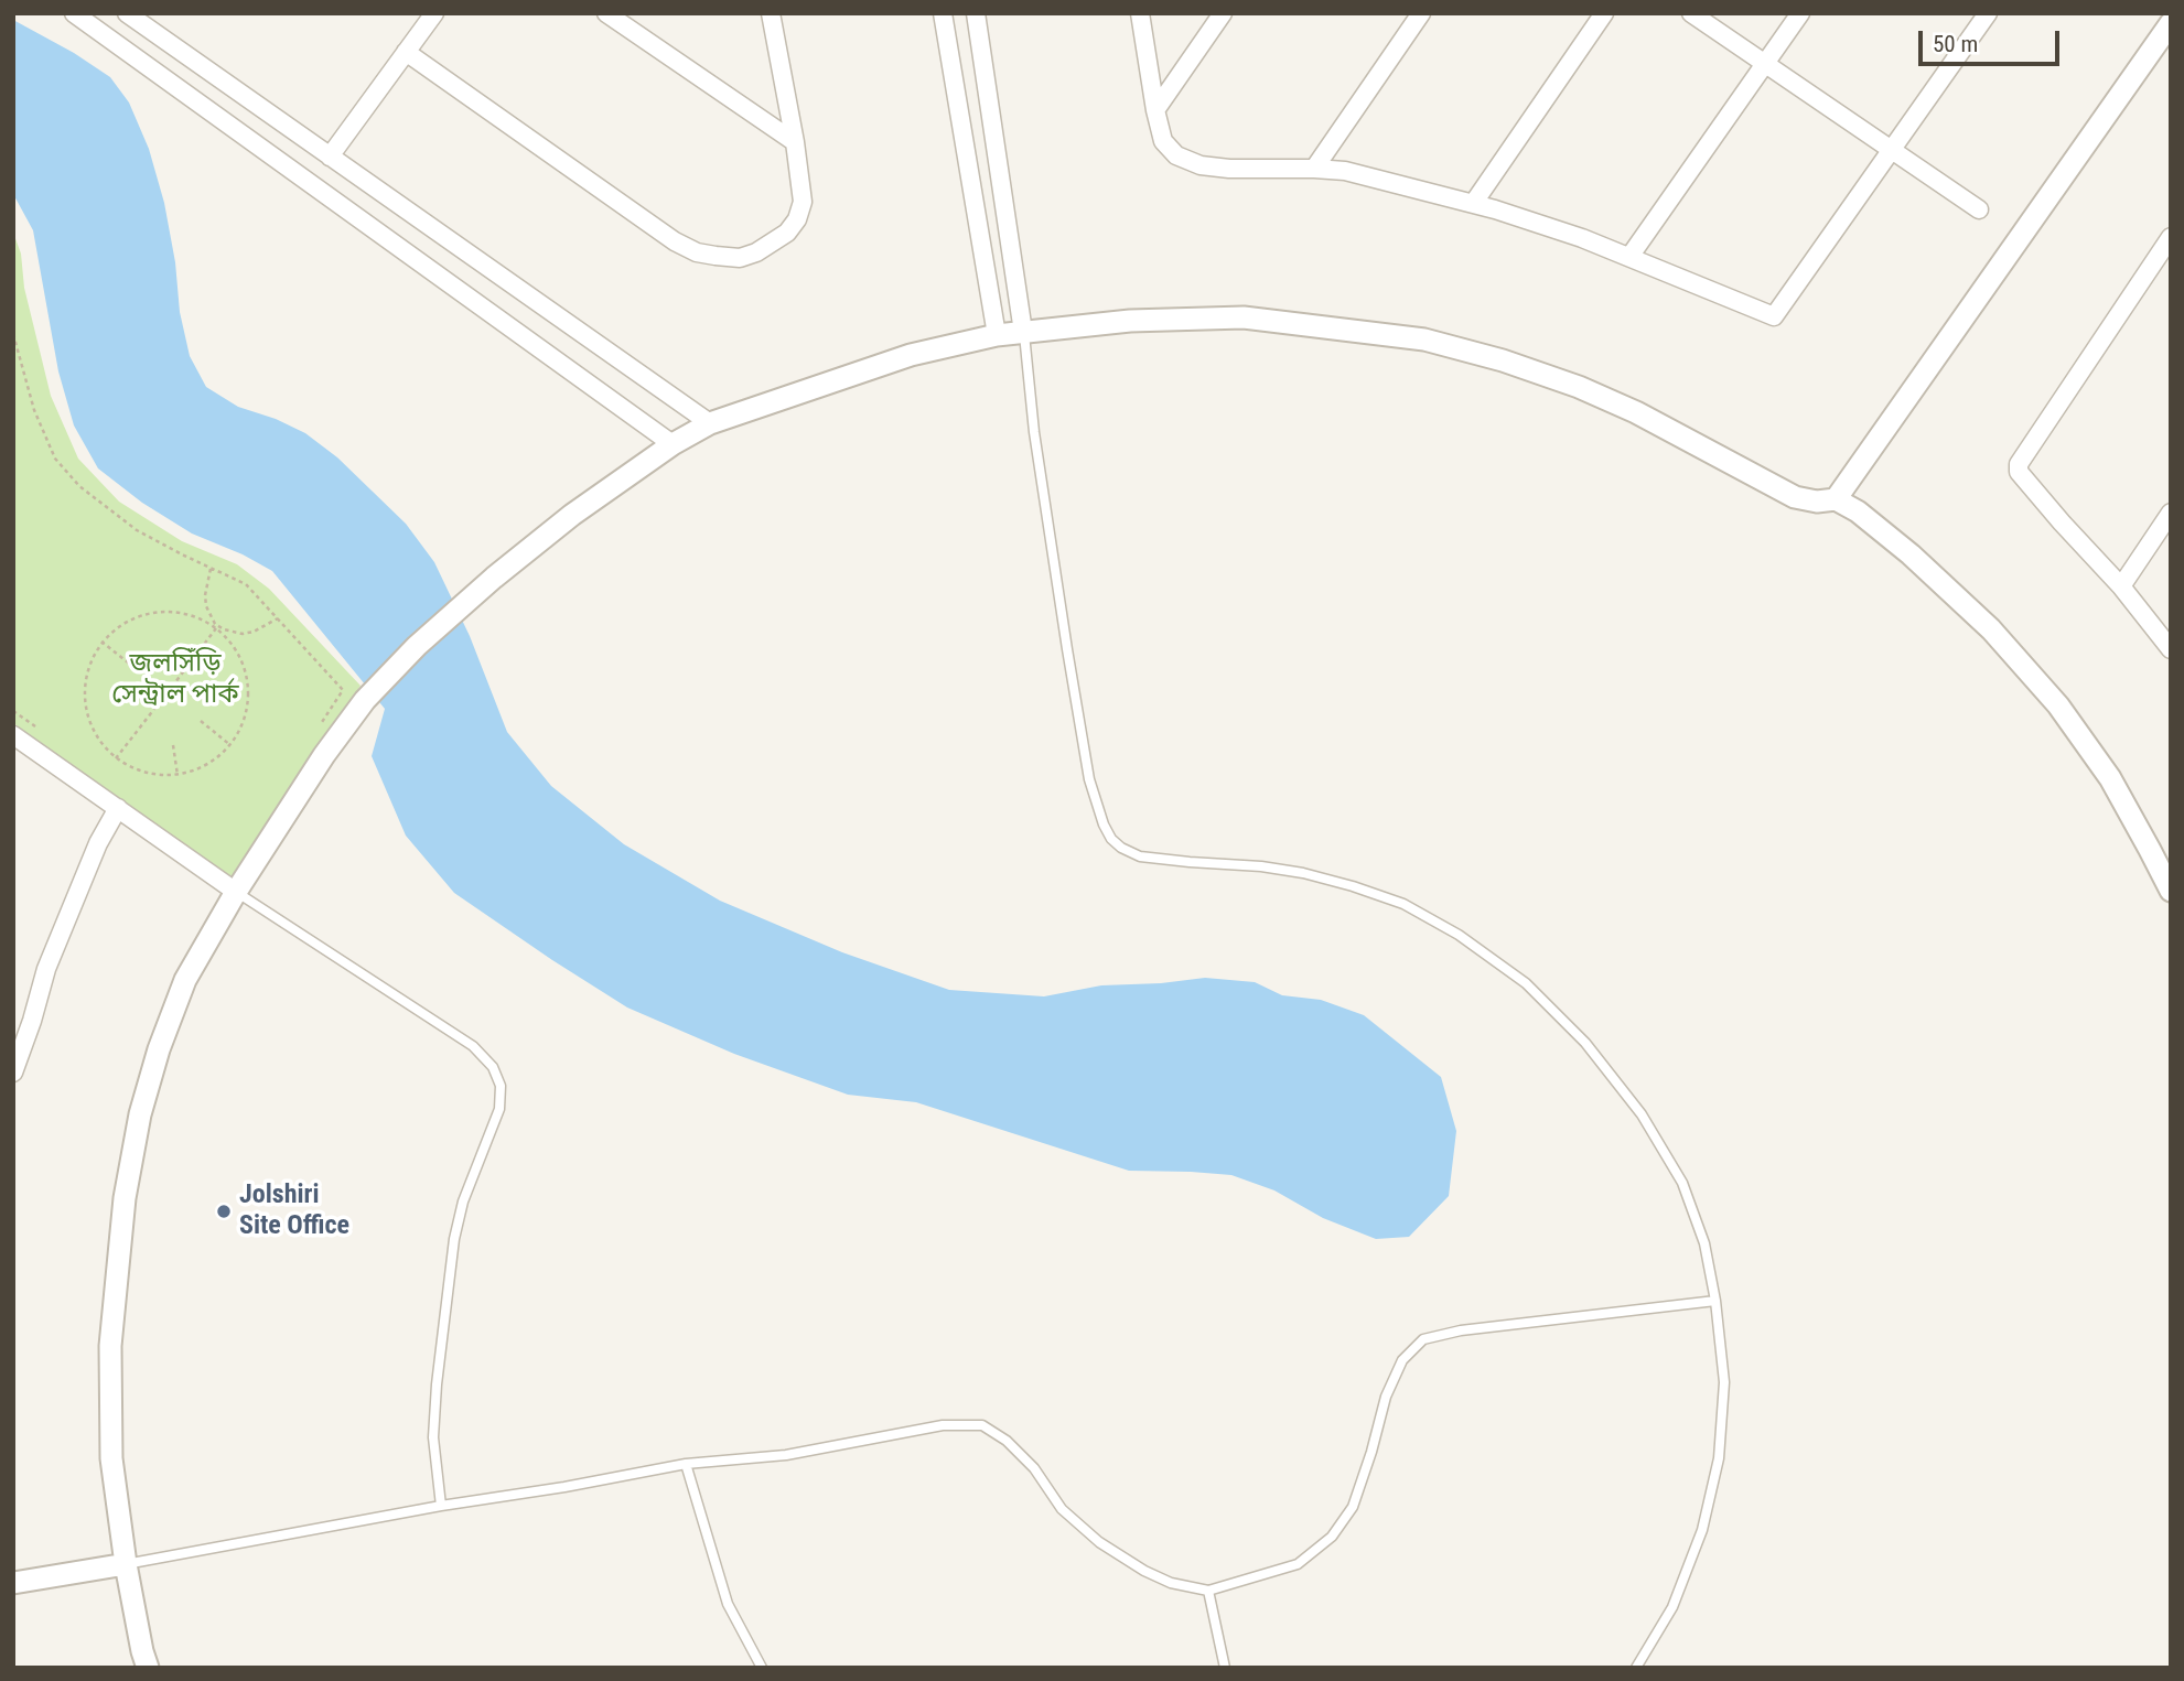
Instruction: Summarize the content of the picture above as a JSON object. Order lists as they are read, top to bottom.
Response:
{
  "parks": ["জলসিঁড়ি সেন্ট্রাল পার্ক"],
  "places": ["Jolshiri Site Office"],
  "scale_bar": "50 m"
}
